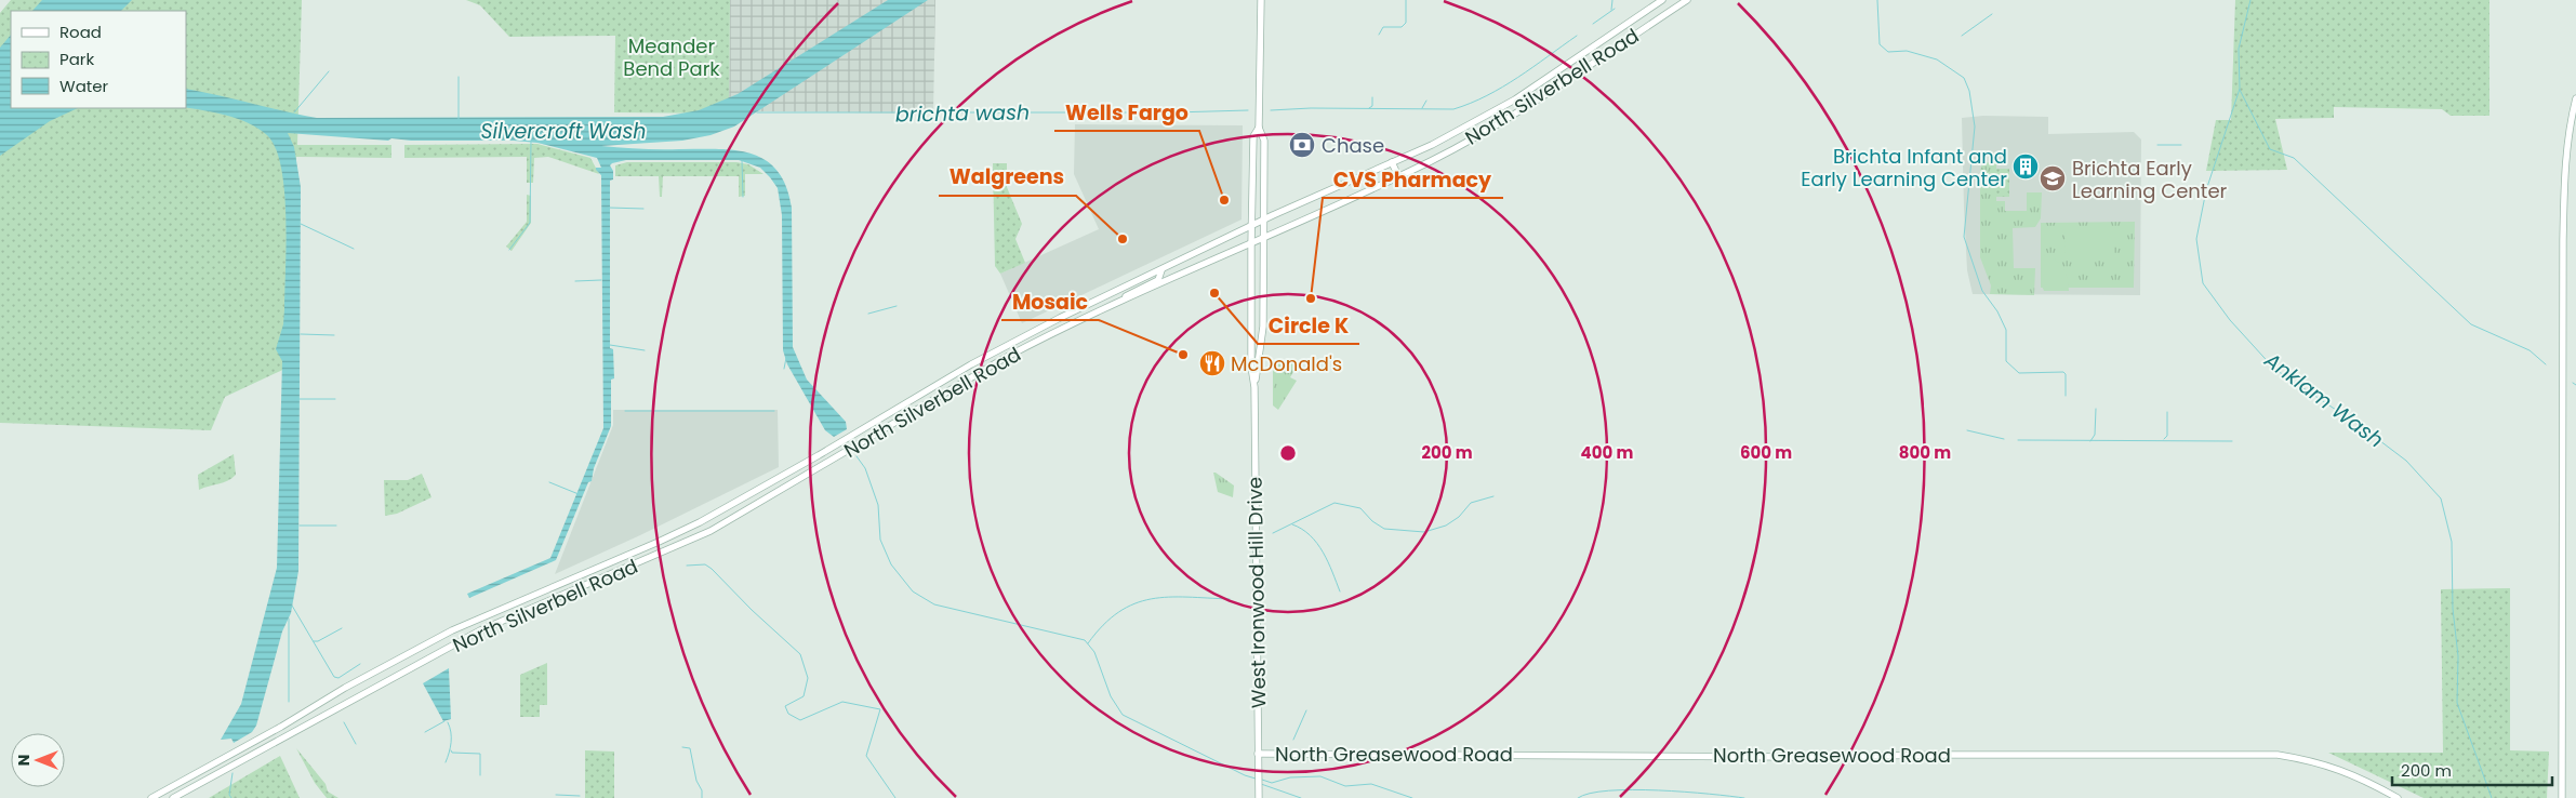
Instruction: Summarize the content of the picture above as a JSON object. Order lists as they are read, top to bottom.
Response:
{
  "streets": {
    "main road": ["North Silverbell Road", "West Ironwood Hill Drive", "North Greasewood Road"]
  },
  "crossings": [
    ["North Silverbell Road", "West Ironwood Hill Drive"],
    ["West Ironwood Hill Drive", "North Greasewood Road"]
  ],
  "water": ["brichta wash", "Silvercroft Wash", "Anklam Wash"],
  "parks": ["Meander Bend Park"],
  "places": {
    "bank": ["Chase"],
    "building": ["Brichta Infant and Early Learning Center"],
    "school or university": ["Brichta Early Learning Center"],
    "other": [
      "Wells Fargo",
      "Walgreens",
      "Circle K",
      "CVS Pharmacy",
      "Mosaic"
    ],
    "restaurant": ["McDonald's"]
  },
  "legend": ["Road", "Park", "Water"],
  "scale_bar": "200 m",
  "north": "left",
  "rings": [
    "200 m",
    "400 m",
    "600 m",
    "800 m"
  ]
}
